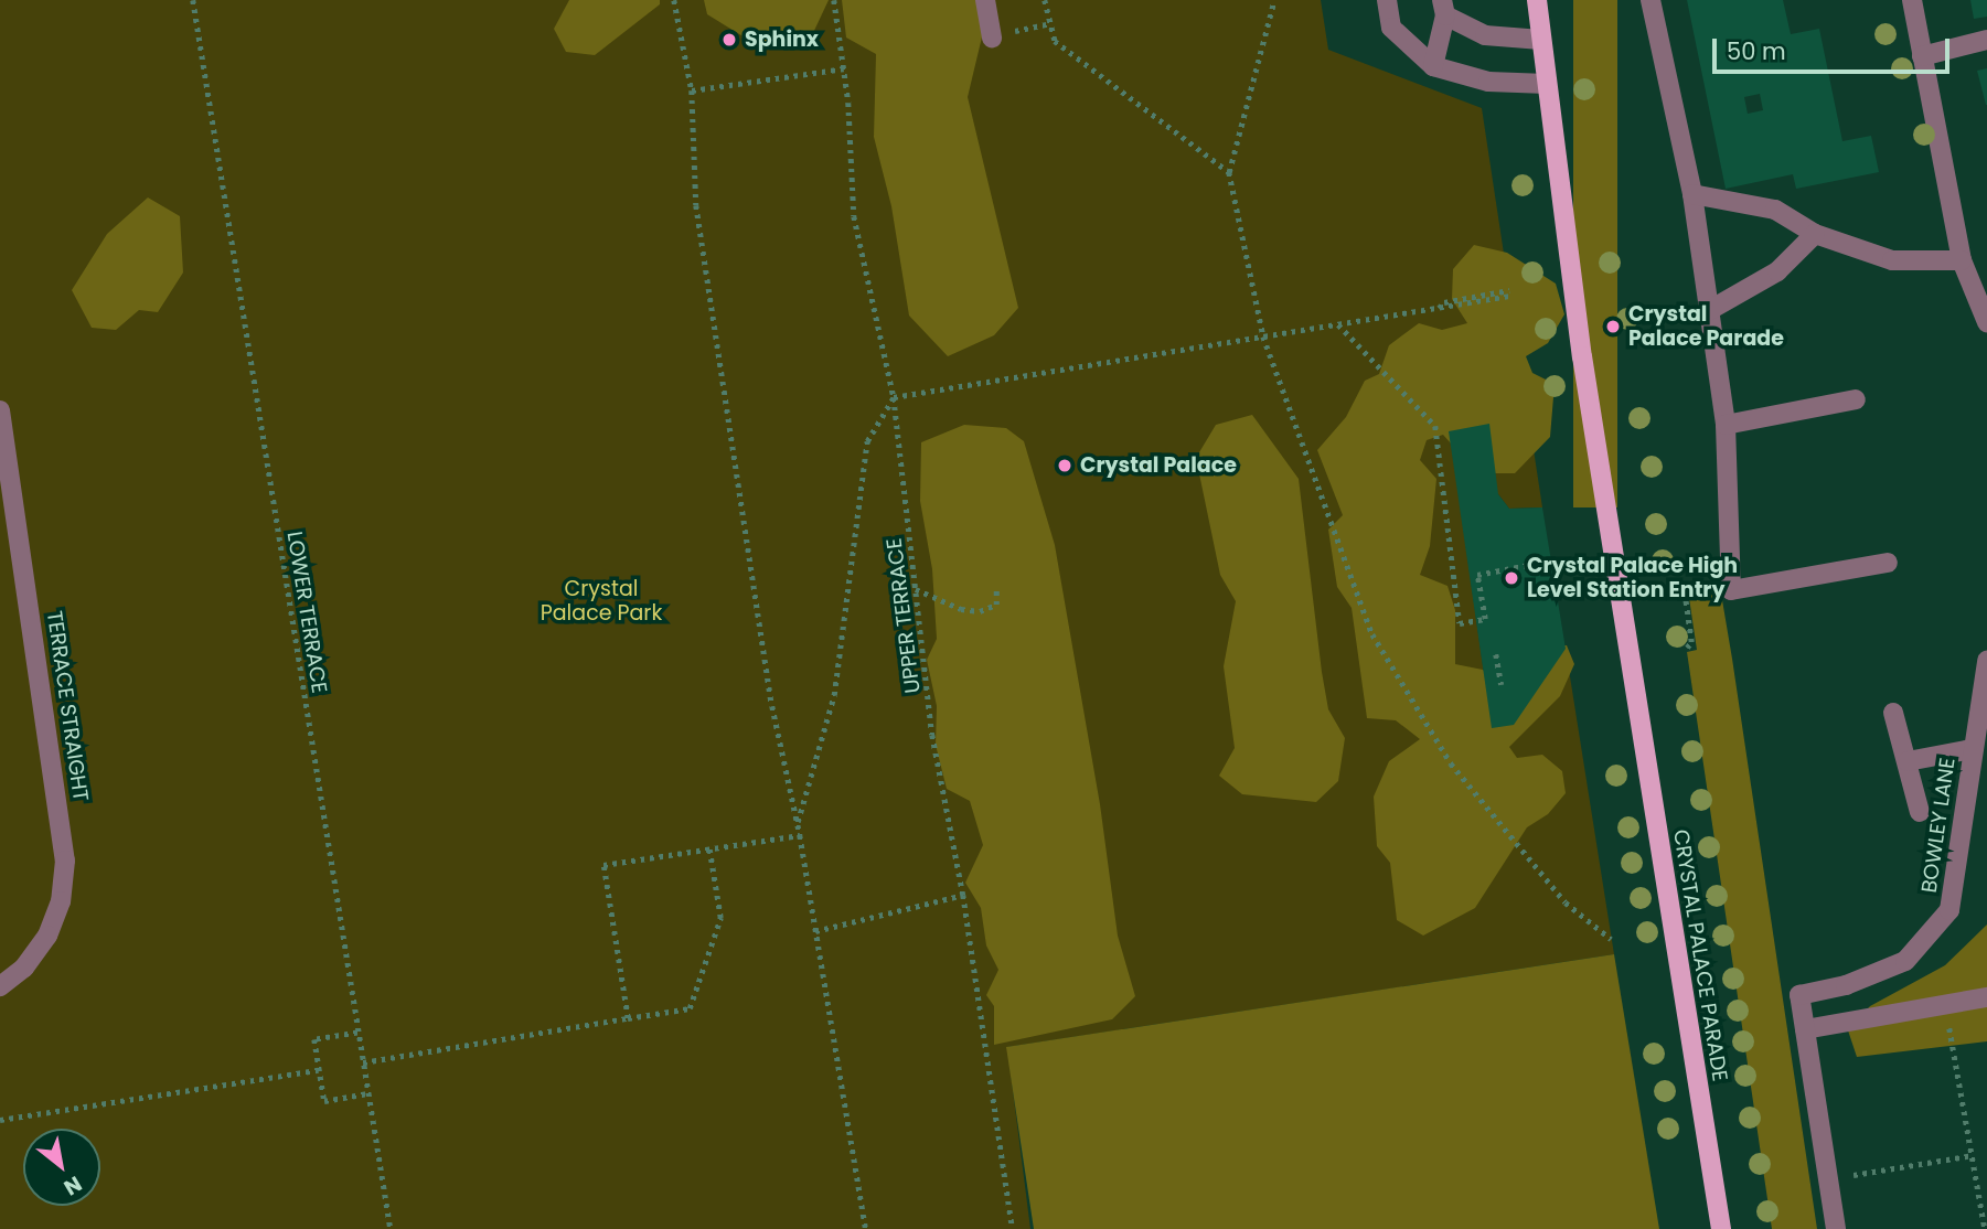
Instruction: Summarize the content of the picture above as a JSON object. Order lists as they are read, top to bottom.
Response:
{
  "streets": {
    "main road": ["CRYSTAL PALACE PARADE"],
    "street": ["TERRACE STRAIGHT", "BOWLEY LANE"],
    "path": ["LOWER TERRACE", "UPPER TERRACE"]
  },
  "parks": ["Crystal Palace Park"],
  "places": [
    "Sphinx",
    "Crystal Palace Parade",
    "Crystal Palace",
    "Crystal Palace High Level Station Entry"
  ],
  "scale_bar": "50 m",
  "north": "bottom right"
}
